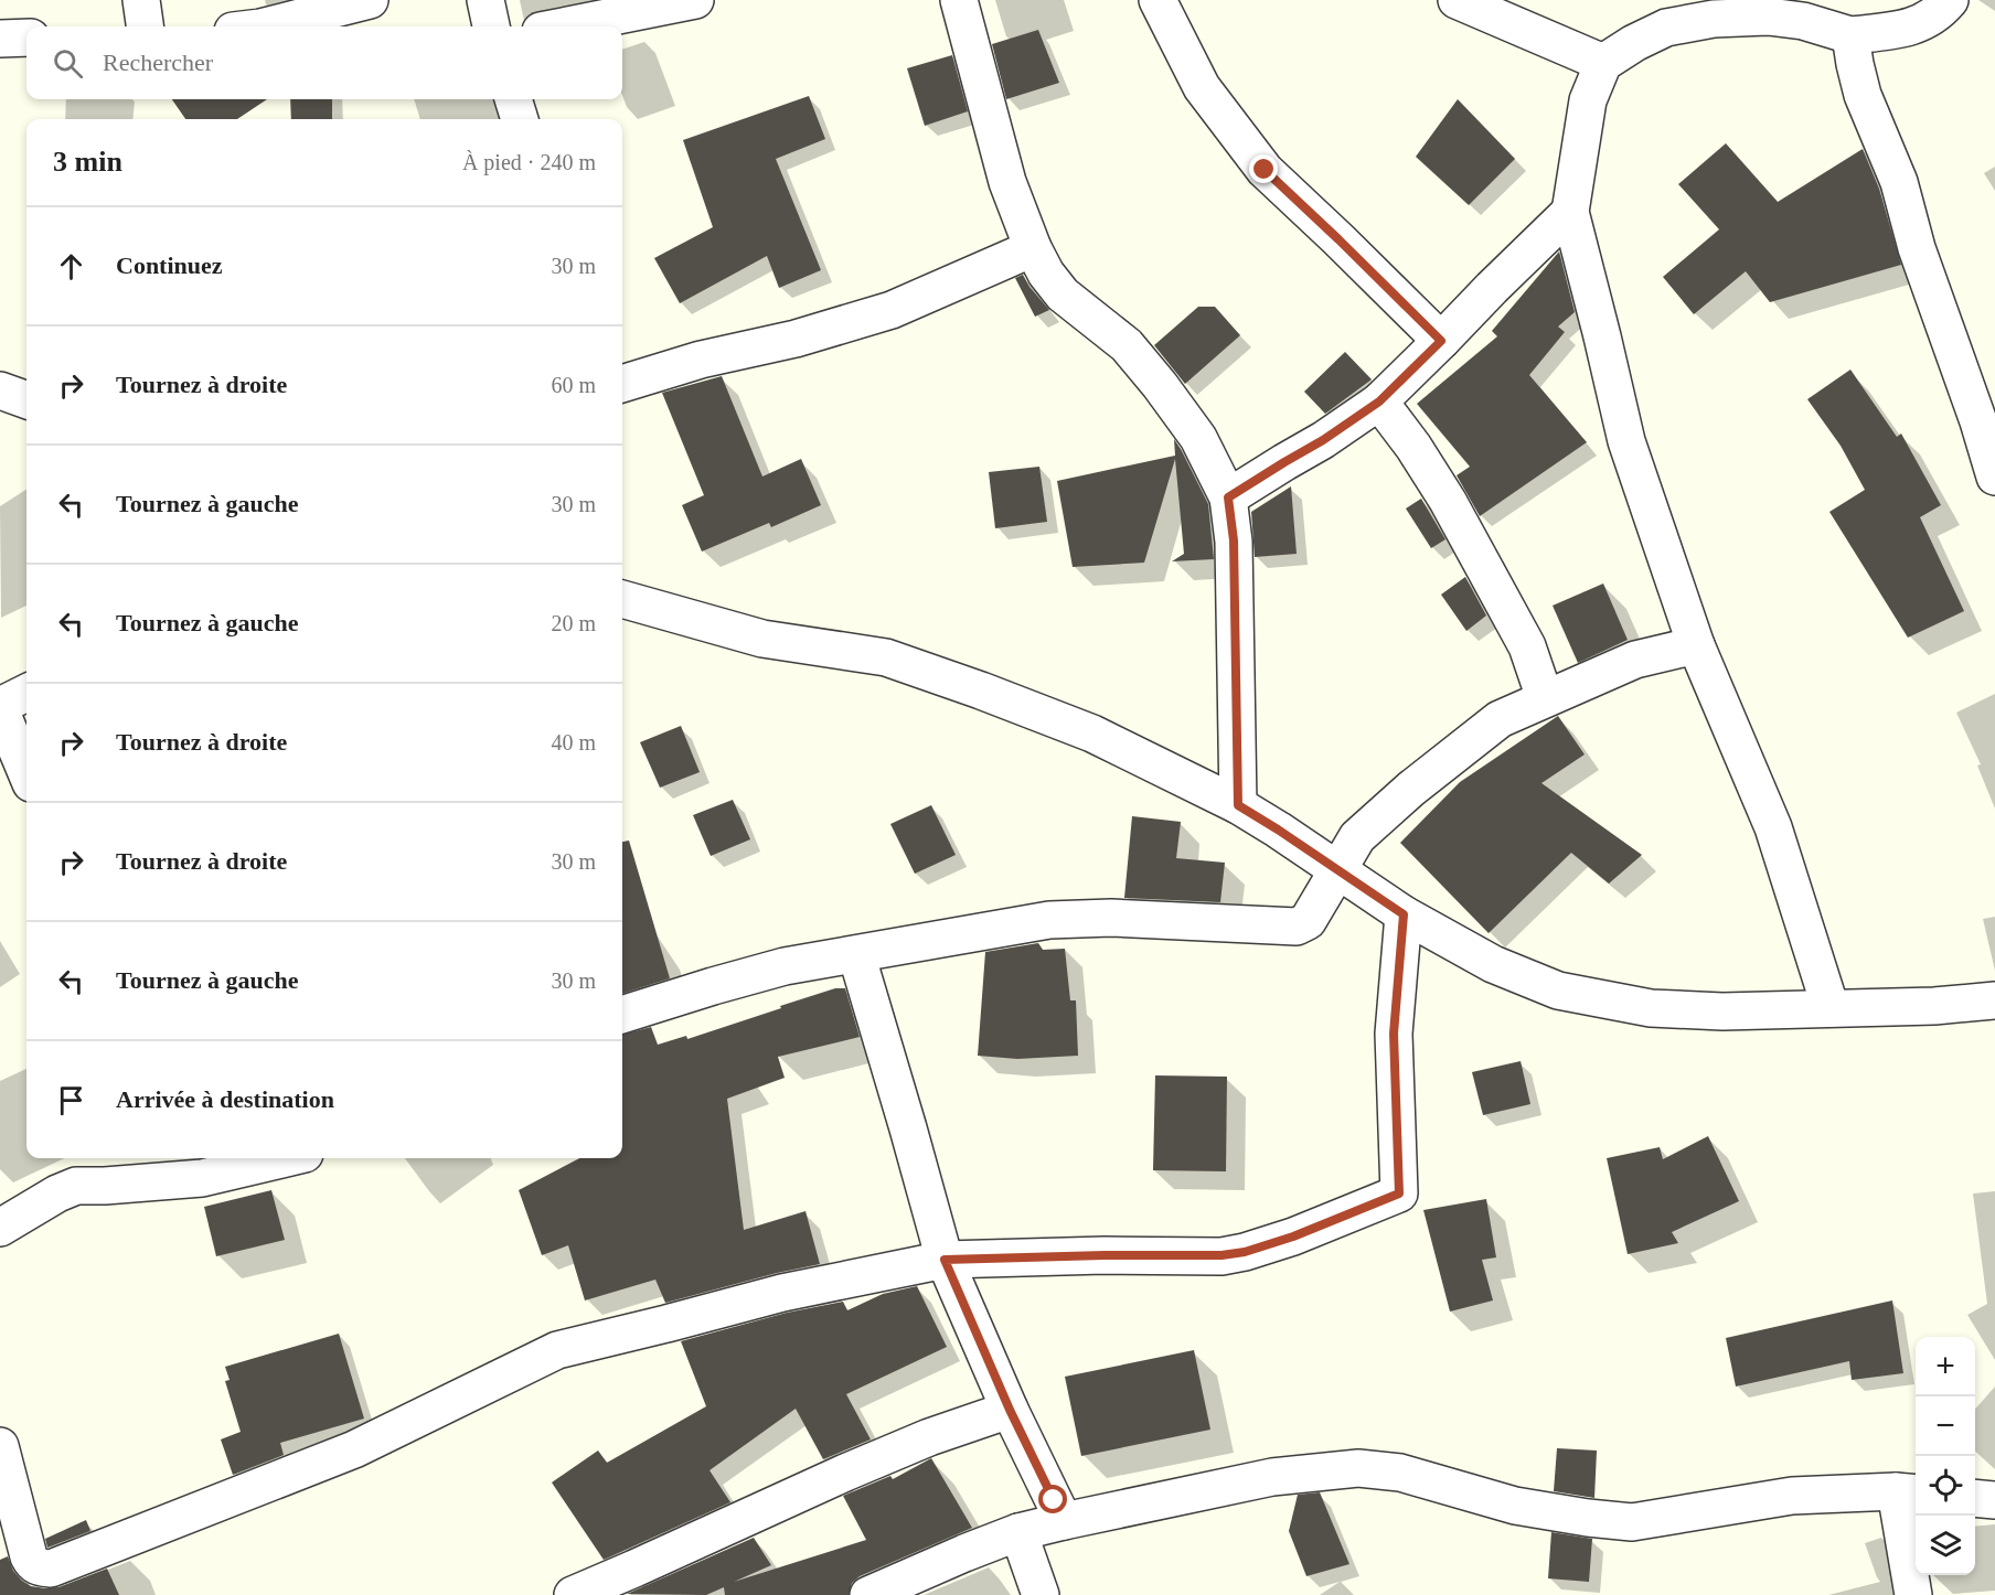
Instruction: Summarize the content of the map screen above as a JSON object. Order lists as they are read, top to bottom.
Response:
{
  "page": {
    "search": "Rechercher",
    "heading": ["3 min", "À pied · 240 m"],
    "list": [
      ["Continuez", "30 m"],
      ["Tournez à droite", "60 m"],
      ["Tournez à gauche", "30 m"],
      ["Tournez à gauche", "20 m"],
      ["Tournez à droite", "40 m"],
      ["Tournez à droite", "30 m"],
      ["Tournez à gauche", "30 m"],
      "Arrivée à destination"
    ],
    "map_buttons": ["+", "−"]
  }
}
